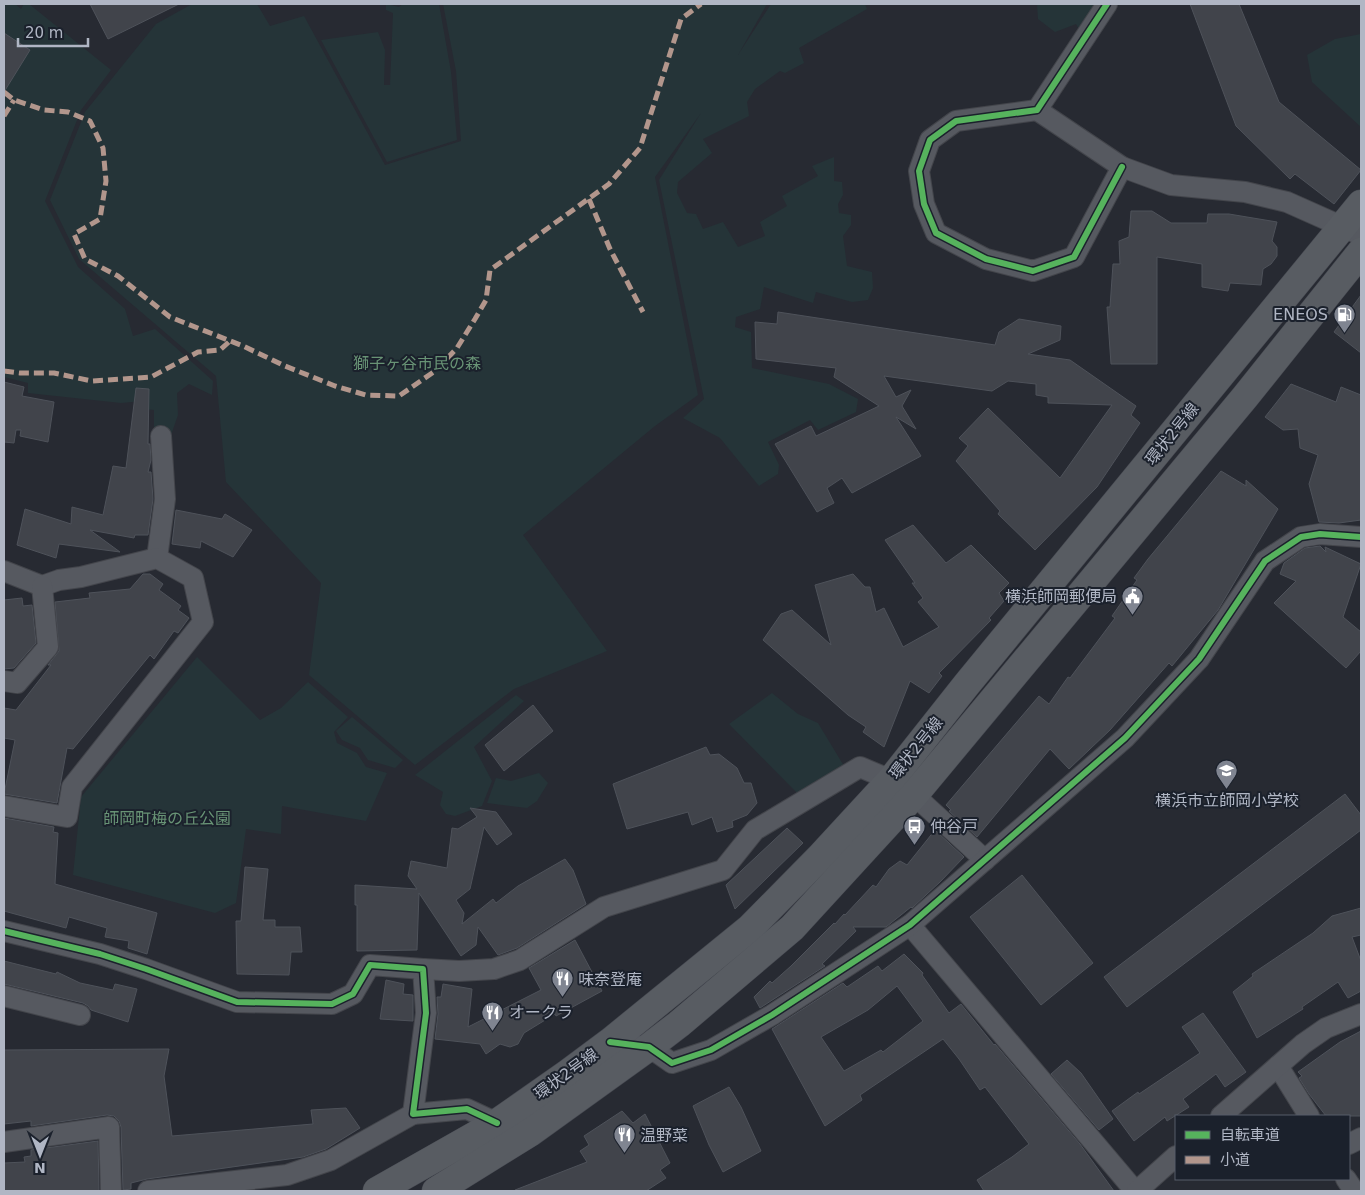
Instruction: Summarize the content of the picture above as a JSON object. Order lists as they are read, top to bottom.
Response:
{
  "streets": {
    "main road": ["環状2号線"]
  },
  "parks": ["獅子ヶ谷市民の森", "師岡町梅の丘公園"],
  "places": {
    "fuel station": ["ENEOS"],
    "public building": ["横浜師岡郵便局"],
    "school or university": ["横浜市立師岡小学校"],
    "bus stop": ["仲谷戸"],
    "restaurant": ["味奈登庵", "オークラ", "温野菜"]
  },
  "legend": ["自転車道", "小道"],
  "scale_bar": "20 m",
  "north": "bottom"
}
